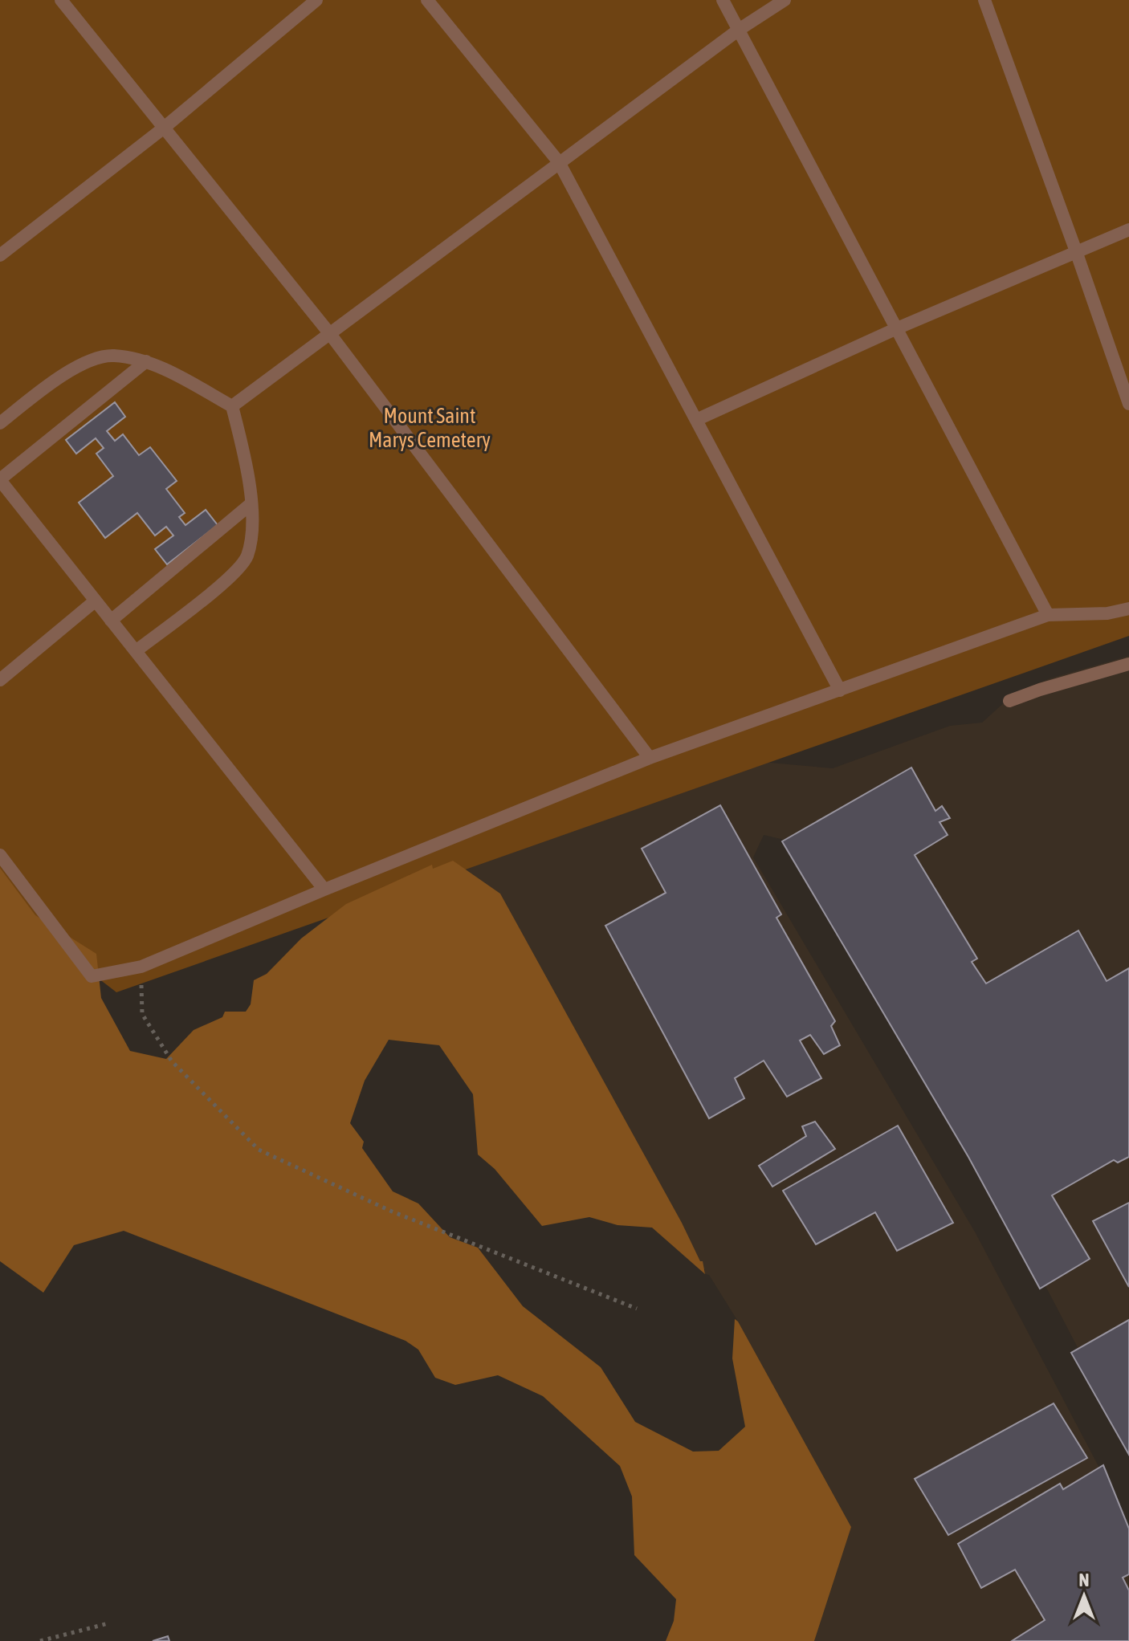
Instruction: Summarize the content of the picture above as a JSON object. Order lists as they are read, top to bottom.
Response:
{
  "parks": ["Mount Saint Marys Cemetery"],
  "north": "top"
}
